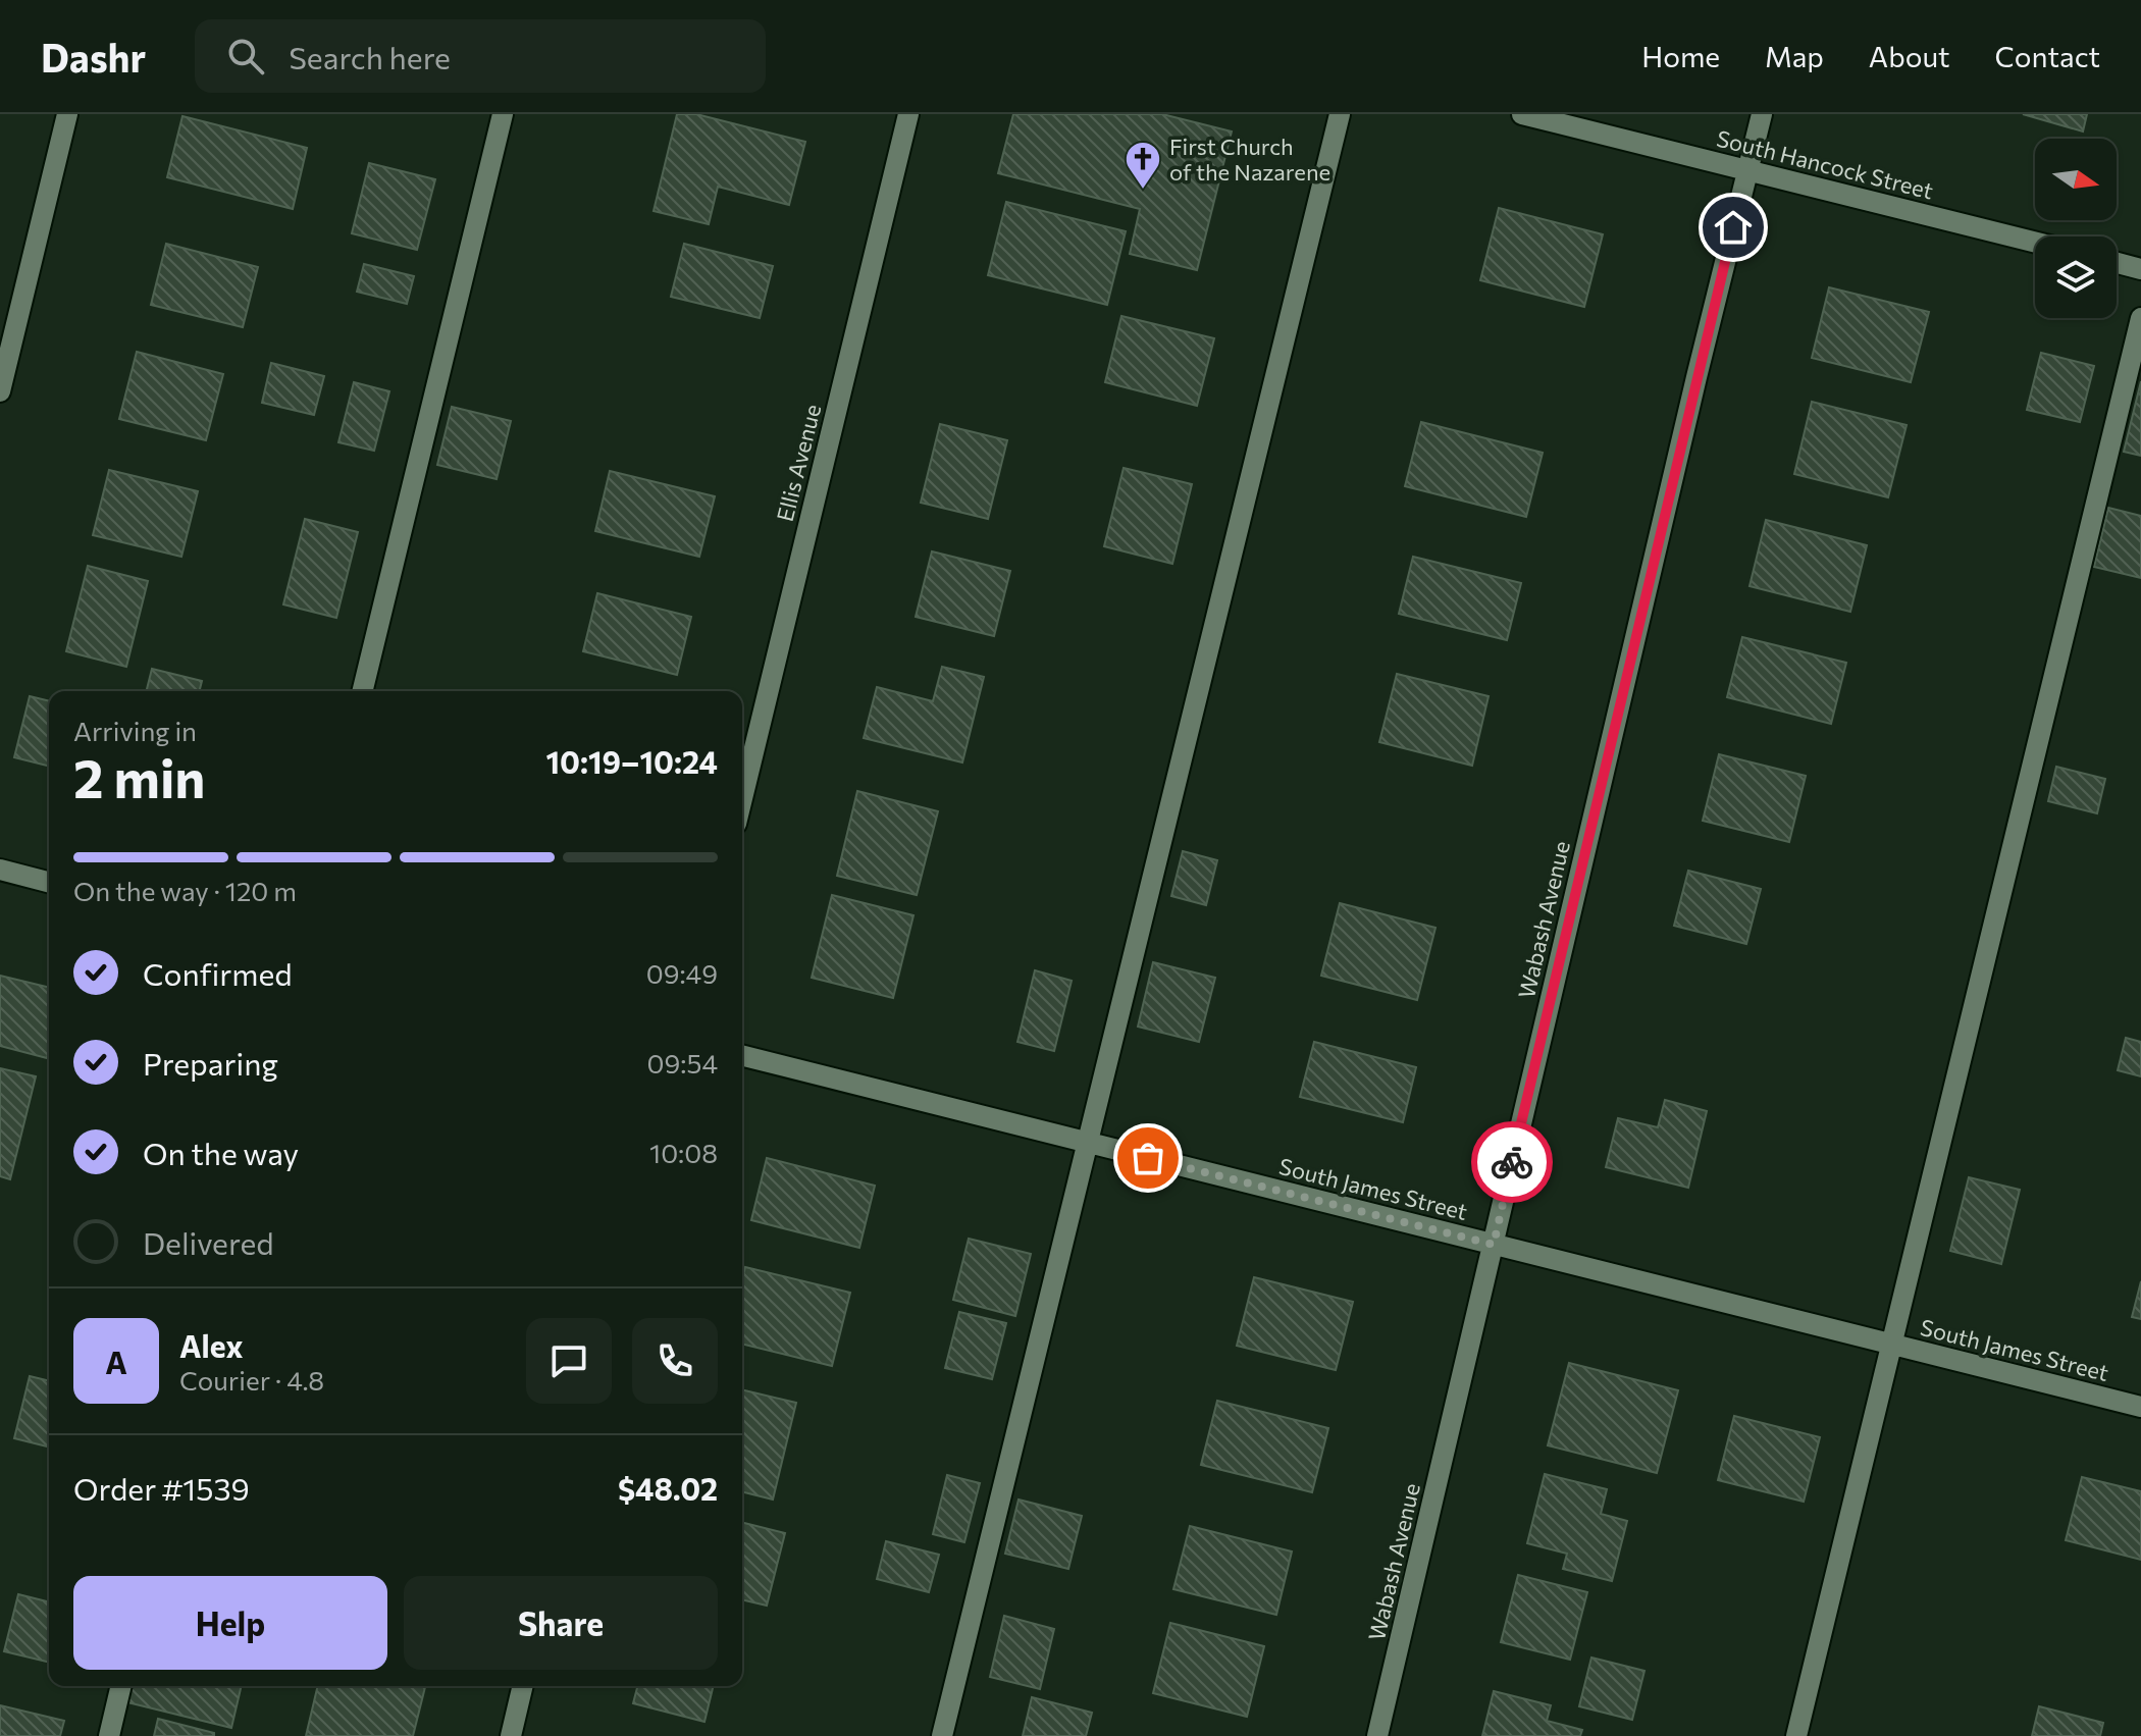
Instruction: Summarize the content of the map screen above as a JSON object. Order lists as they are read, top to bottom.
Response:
{
  "streets": {
    "street": [
      "South Hancock Street",
      "Ellis Avenue",
      "Wabash Avenue",
      "South James Street"
    ]
  },
  "crossings": [
    ["South Hancock Street", "Wabash Avenue"],
    ["Wabash Avenue", "South James Street"]
  ],
  "places": {
    "church": ["First Church of the Nazarene"]
  },
  "north": "right",
  "page": {
    "header": "Dashr",
    "search": "Search here",
    "nav": [
      "Home",
      "Map",
      "About",
      "Contact"
    ],
    "heading": ["2 min", "Arriving in", "10:19–10:24"],
    "panel": [
      "Alex",
      "Courier · 4.8",
      "Order #1539",
      "$48.02"
    ],
    "bar": "On the way · 120 m",
    "list": [
      ["Confirmed", "09:49"],
      ["Preparing", "09:54"],
      ["On the way", "10:08"],
      "Delivered"
    ],
    "round": "A",
    "buttons": ["Help", "Share"]
  }
}
